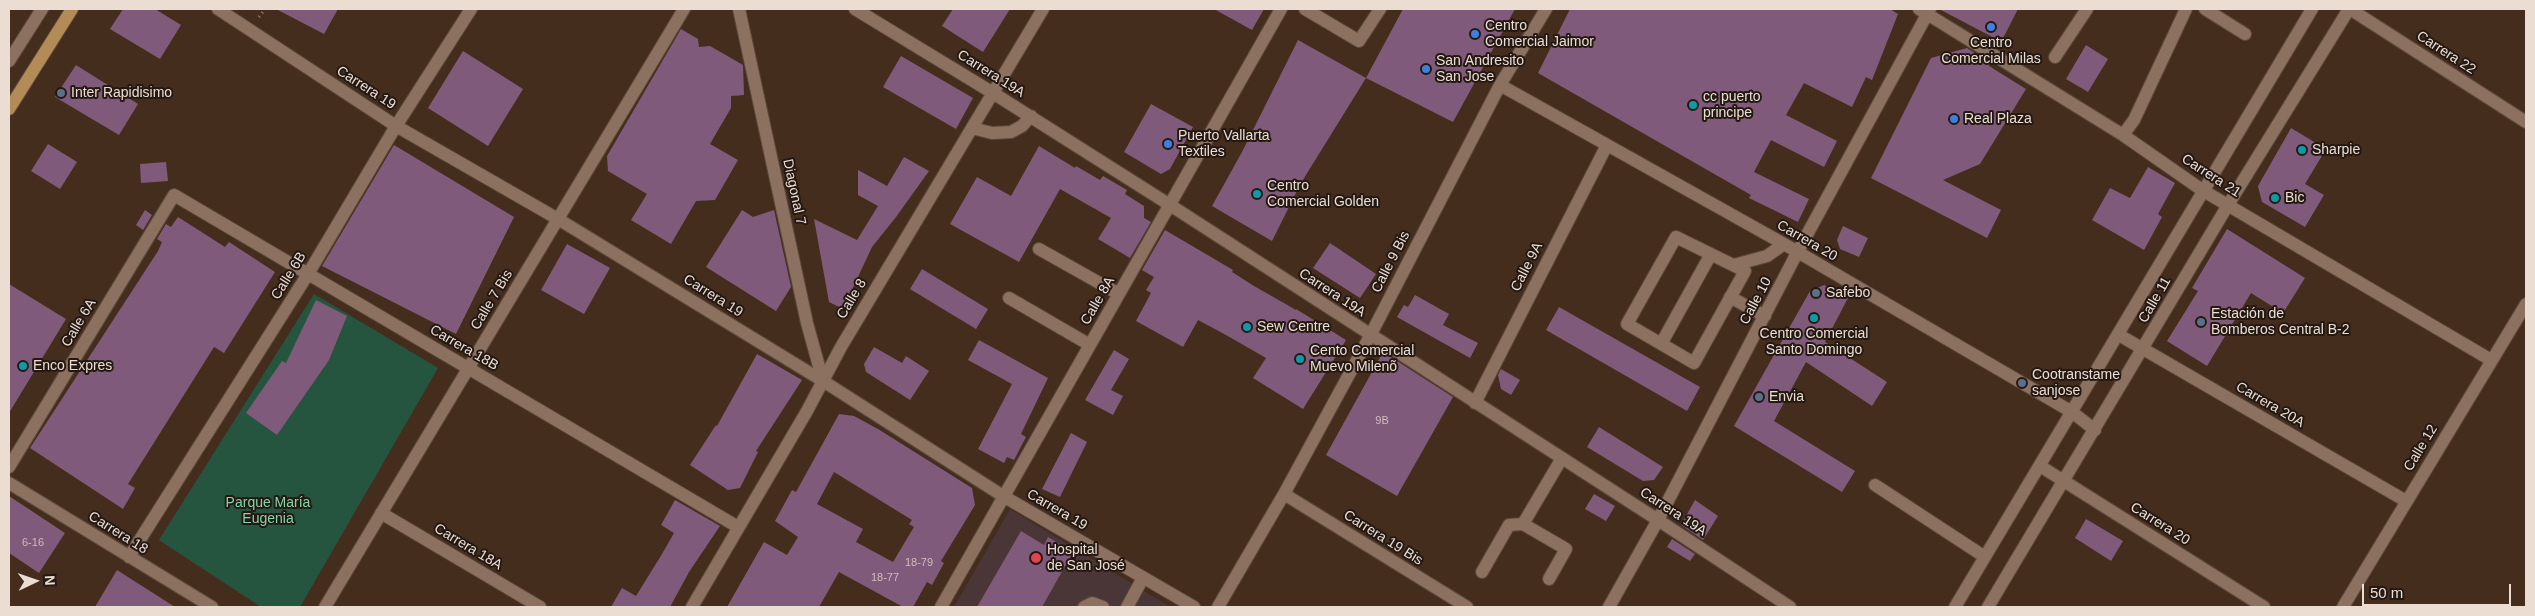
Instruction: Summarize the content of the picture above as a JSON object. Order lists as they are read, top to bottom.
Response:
{
  "streets": {
    "street": [
      "Carrera 22",
      "Carrera 19A",
      "Carrera 19",
      "Carrera 21",
      "Diagonal 7",
      "Carrera 20",
      "Calle 9 Bis",
      "Calle 9A",
      "Calle 6B",
      "Calle 8",
      "Calle 7 Bis",
      "Calle 11",
      "Calle 8A",
      "Calle 10",
      "Calle 6A",
      "Carrera 18B",
      "Carrera 20A",
      "Calle 12",
      "Carrera 18",
      "Carrera 19 Bis",
      "Carrera 18A"
    ]
  },
  "crossings": [
    ["Carrera 22", "Calle 11"],
    ["Carrera 19A", "Calle 9 Bis"],
    ["Carrera 19A", "Calle 9A"],
    ["Carrera 19A", "Calle 8"],
    ["Carrera 19A", "Calle 8A"],
    ["Carrera 19A", "Calle 10"],
    ["Carrera 19", "Diagonal 7"],
    ["Carrera 19", "Calle 6B"],
    ["Carrera 19", "Calle 8"],
    ["Carrera 19", "Calle 7 Bis"],
    ["Carrera 19", "Calle 8A"],
    ["Carrera 21", "Calle 11"],
    ["Carrera 21", "Calle 10"],
    ["Carrera 21", "Calle 12"],
    ["Diagonal 7", "Calle 8"],
    ["Carrera 20", "Calle 9 Bis"],
    ["Carrera 20", "Calle 9A"],
    ["Carrera 20", "Calle 11"],
    ["Carrera 20", "Calle 10"],
    ["Calle 9 Bis", "Carrera 19 Bis"],
    ["Calle 6B", "Carrera 18B"],
    ["Calle 6B", "Carrera 18"],
    ["Calle 8", "Carrera 18B"],
    ["Calle 7 Bis", "Carrera 18B"],
    ["Calle 7 Bis", "Carrera 18A"],
    ["Calle 11", "Carrera 20A"],
    ["Calle 6A", "Carrera 18B"],
    ["Carrera 20A", "Calle 12"]
  ],
  "parks": ["Parque María Eugenia"],
  "places": [
    "Centro Comercial Milas",
    "Centro Comercial Jaimor",
    "San Andresito San Jose",
    "Inter Rapidisimo",
    "cc puerto principe",
    "Real Plaza",
    "Puerto Vallarta Textiles",
    "Sharpie",
    "Centro Comercial Golden",
    "Bic",
    "Safebo",
    "Centro Comercial Santo Domingo",
    "Estación de Bomberos Central B-2",
    "Sew Centre",
    "Cento Comercial Muevo Milenõ",
    "Enco Expres",
    "Cootranstame sanjose",
    "Envia",
    "Hospital de San José"
  ],
  "house_numbers": [
    "9B",
    "6-16",
    "18-79",
    "18-77"
  ],
  "scale_bar": "50 m",
  "north": "right"
}
